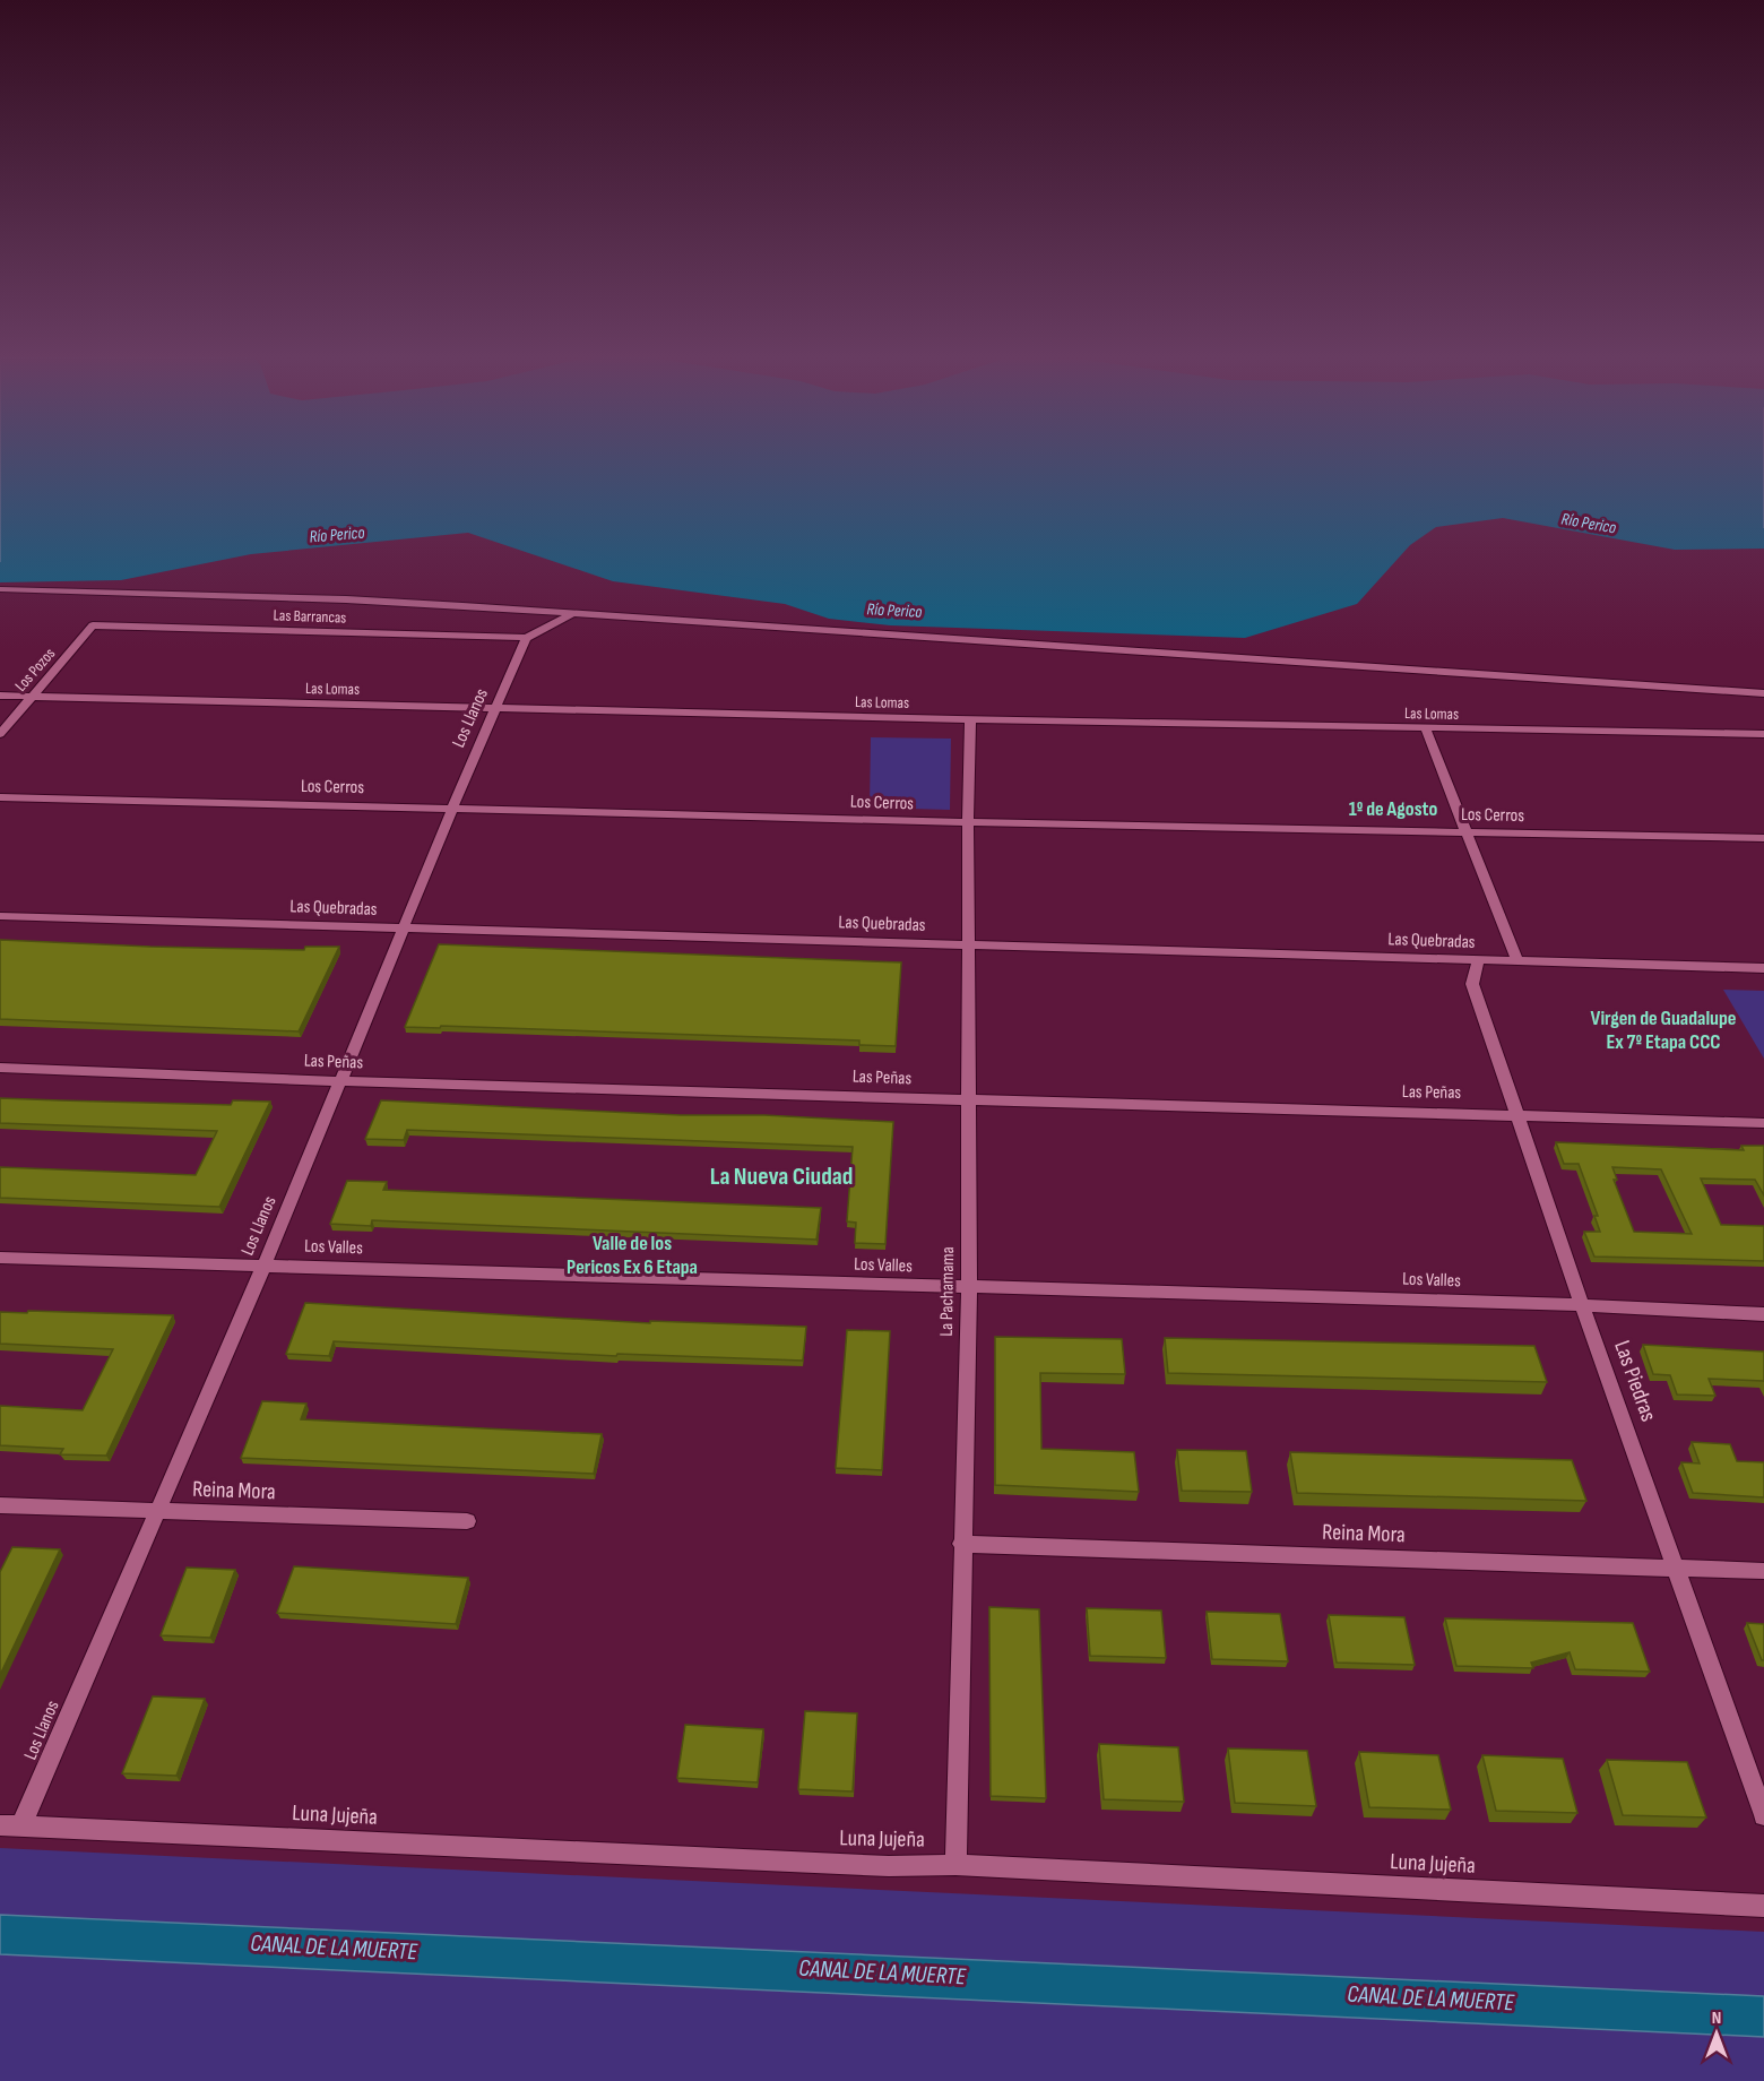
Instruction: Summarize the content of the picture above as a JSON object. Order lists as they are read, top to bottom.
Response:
{
  "streets": {
    "street": [
      "Las Barrancas",
      "Los Pozos",
      "Las Lomas",
      "Los Llanos",
      "Los Cerros",
      "Las Quebradas",
      "Las Peñas",
      "Los Valles",
      "La Pachamama",
      "Las Piedras",
      "Reina Mora",
      "Luna Jujeña"
    ]
  },
  "crossings": [
    ["Las Barrancas", "Los Pozos"],
    ["Las Barrancas", "Los Llanos"],
    ["Los Pozos", "Las Lomas"],
    ["Las Lomas", "Los Llanos"],
    ["Las Lomas", "La Pachamama"],
    ["Los Llanos", "Los Cerros"],
    ["Los Llanos", "Las Quebradas"],
    ["Los Llanos", "Las Peñas"],
    ["Los Llanos", "Los Valles"],
    ["Los Llanos", "Reina Mora"],
    ["Los Llanos", "Luna Jujeña"],
    ["Los Cerros", "La Pachamama"],
    ["Las Quebradas", "La Pachamama"],
    ["Las Quebradas", "Las Piedras"],
    ["Las Peñas", "La Pachamama"],
    ["Las Peñas", "Las Piedras"],
    ["Los Valles", "La Pachamama"],
    ["Los Valles", "Las Piedras"],
    ["La Pachamama", "Reina Mora"],
    ["La Pachamama", "Luna Jujeña"],
    ["Las Piedras", "Reina Mora"]
  ],
  "districts": [
    "1º de Agosto",
    "Virgen de Guadalupe Ex 7º Etapa CCC",
    "La Nueva Ciudad",
    "Valle de los Pericos Ex 6 Etapa"
  ],
  "water": ["Río Perico", "CANAL DE LA MUERTE"],
  "north": "top"
}
